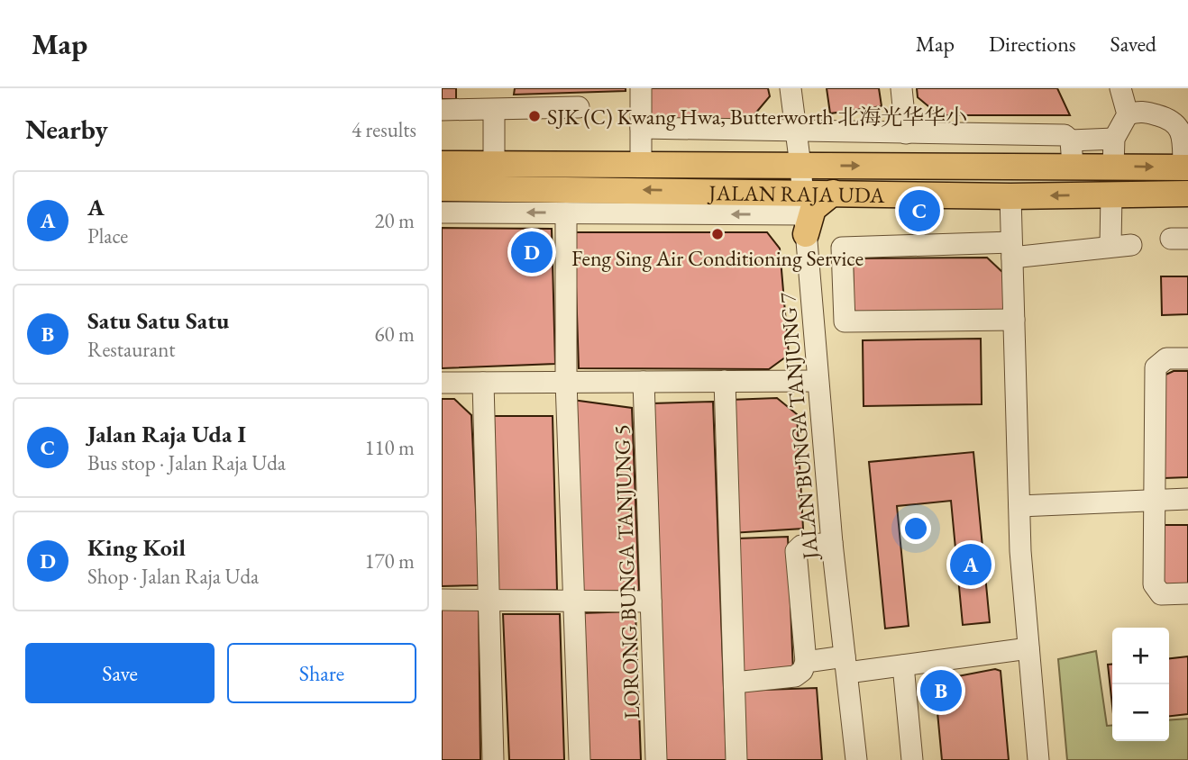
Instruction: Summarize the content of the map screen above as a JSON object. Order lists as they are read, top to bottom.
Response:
{
  "streets": {
    "main road": ["JALAN RAJA UDA"],
    "street": ["JALAN BUNGA TANJUNG 7", "LORONG BUNGA TANJUNG 5"]
  },
  "crossings": [
    ["JALAN RAJA UDA", "JALAN BUNGA TANJUNG 7"]
  ],
  "places": ["SJK (C) Kwang Hwa, Butterworth 北海光华华小", "Feng Sing Air Conditioning Service"],
  "page": {
    "header": "Map",
    "nav": ["Map", "Directions", "Saved"],
    "heading": ["Nearby", "4 results"],
    "list": [
      {
        "mark": "A",
        "name": "A",
        "note": "Place",
        "value": "20 m"
      },
      {
        "mark": "B",
        "name": "Satu Satu Satu",
        "note": "Restaurant",
        "value": "60 m"
      },
      {
        "mark": "C",
        "name": "Jalan Raja Uda I",
        "note": "Bus stop · Jalan Raja Uda",
        "value": "110 m"
      },
      {
        "mark": "D",
        "name": "King Koil",
        "note": "Shop · Jalan Raja Uda",
        "value": "170 m"
      }
    ],
    "pins": [
      "C",
      "D",
      "A",
      "B"
    ],
    "buttons": ["Save", "Share"],
    "map_buttons": ["+", "−"]
  }
}
